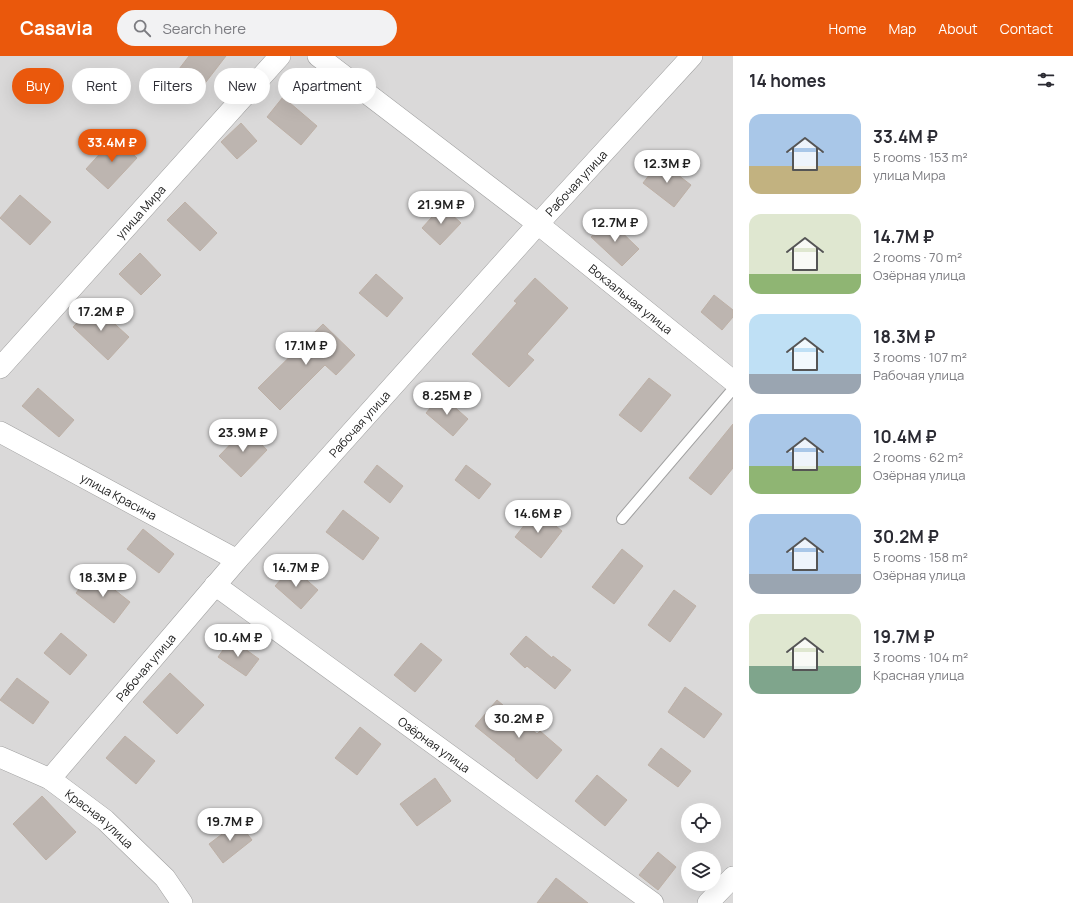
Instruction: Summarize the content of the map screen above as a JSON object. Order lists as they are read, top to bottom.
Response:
{
  "streets": {
    "street": [
      "Рабочая улица",
      "улица Мира",
      "Вокзальная улица",
      "улица Красина",
      "Озёрная улица",
      "Красная улица"
    ]
  },
  "crossings": [
    ["Рабочая улица", "Вокзальная улица"],
    ["Рабочая улица", "улица Красина"],
    ["Рабочая улица", "Озёрная улица"],
    ["Рабочая улица", "Красная улица"]
  ],
  "page": {
    "header": "Casavia",
    "search": "Search here",
    "nav": [
      "Home",
      "Map",
      "About",
      "Contact"
    ],
    "heading": "14 homes",
    "chip": [
      "Buy",
      "Rent",
      "Filters",
      "New",
      "Apartment"
    ],
    "list": [
      {
        "name": "33.4M ₽",
        "note": "5 rooms · 153 m² · улица Мира"
      },
      {
        "name": "14.7M ₽",
        "note": "2 rooms · 70 m² · Озёрная улица"
      },
      {
        "name": "18.3M ₽",
        "note": "3 rooms · 107 m² · Рабочая улица"
      },
      {
        "name": "10.4M ₽",
        "note": "2 rooms · 62 m² · Озёрная улица"
      },
      {
        "name": "30.2M ₽",
        "note": "5 rooms · 158 m² · Озёрная улица"
      },
      {
        "name": "19.7M ₽",
        "note": "3 rooms · 104 m² · Красная улица"
      }
    ],
    "price": [
      "33.4M ₽",
      "12.3M ₽",
      "21.9M ₽",
      "12.7M ₽",
      "17.2M ₽",
      "17.1M ₽",
      "8.25M ₽",
      "23.9M ₽",
      "14.6M ₽",
      "14.7M ₽",
      "18.3M ₽",
      "10.4M ₽",
      "30.2M ₽",
      "19.7M ₽"
    ]
  }
}
